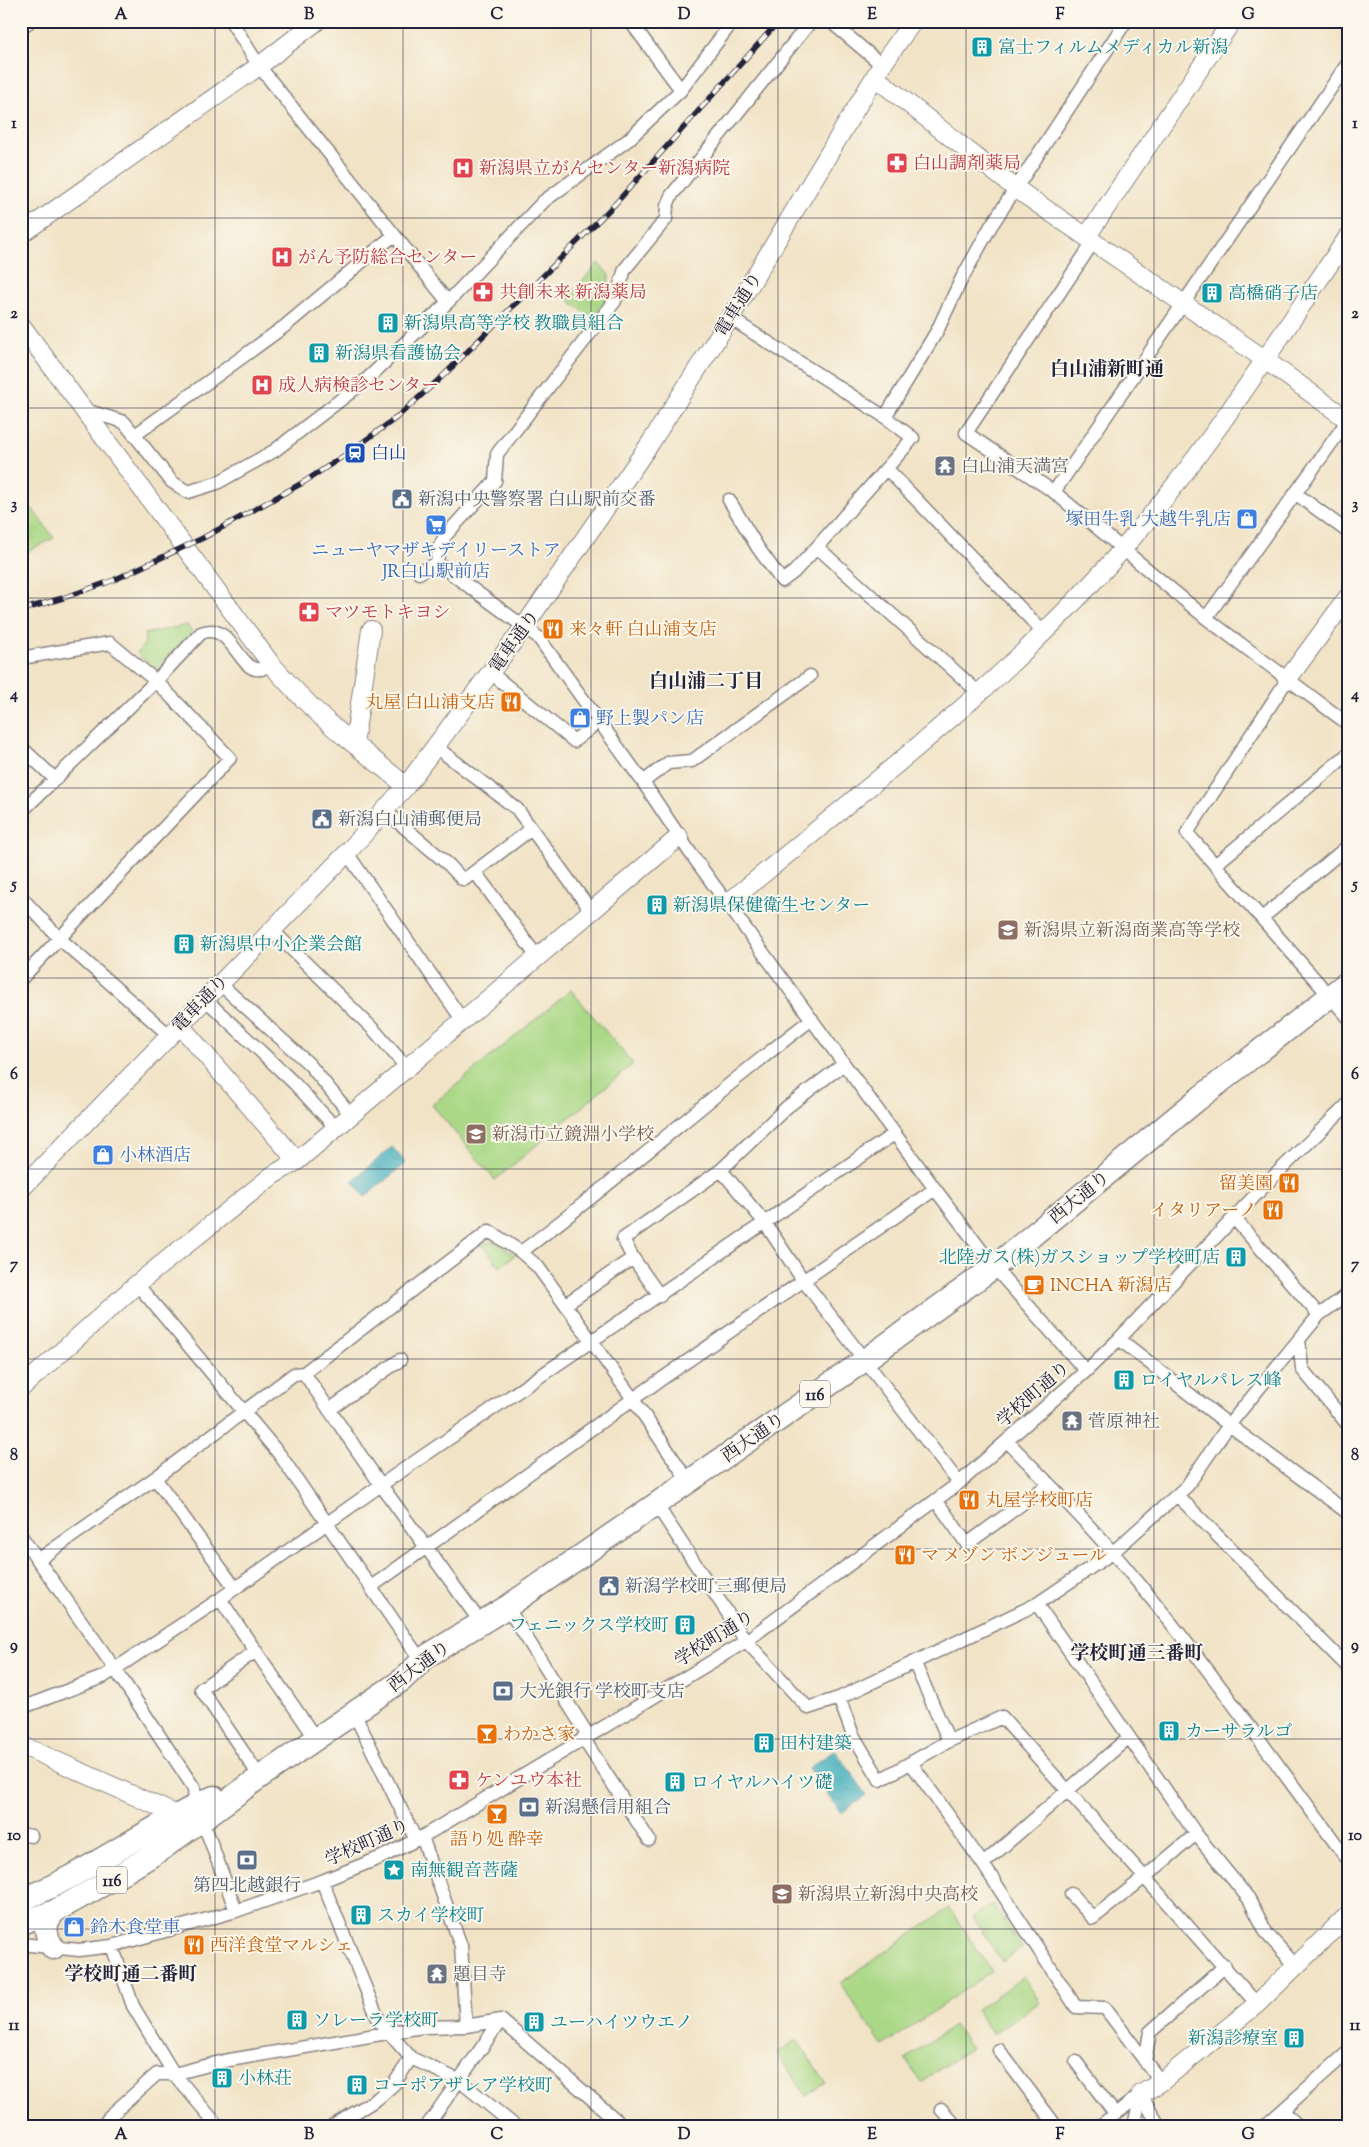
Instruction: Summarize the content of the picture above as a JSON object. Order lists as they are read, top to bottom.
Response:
{
  "streets": {
    "highway": ["西大通り", "116"],
    "street": ["電車通り", "学校町通り"]
  },
  "districts": [
    "白山浦新町通",
    "白山浦二丁目",
    "学校町通三番町",
    "学校町通二番町"
  ],
  "places": {
    "building": [
      "富士フィルムメディカル新潟",
      "高橋硝子店",
      "新潟県高等学校 教職員組合",
      "新潟県看護協会",
      "新潟県保健衛生センター",
      "新潟県中小企業会館",
      "北陸ガス(株)ガスショップ学校町店",
      "ロイヤルパレス峰",
      "フェニックス学校町",
      "カーサラルゴ",
      "田村建築",
      "ロイヤルハイツ礎",
      "スカイ学校町",
      "ソレーラ学校町",
      "ユーハイツウエノ",
      "新潟診療室",
      "小林荘",
      "コーポアザレア学校町"
    ],
    "pharmacy": [
      "白山調剤薬局",
      "共創未来 新潟薬局",
      "マツモトキヨシ",
      "ケンユウ本社"
    ],
    "hospital": ["新潟県立がんセンター新潟病院", "がん予防総合センター", "成人病検診センター"],
    "station": ["白山"],
    "temple": ["白山浦天満宮", "菅原神社", "題目寺"],
    "public building": ["新潟中央警察署 白山駅前交番", "新潟白山浦郵便局", "新潟学校町三郵便局"],
    "shop": [
      "塚田牛乳 大越牛乳店",
      "野上製パン店",
      "小林酒店",
      "鈴木食堂車"
    ],
    "supermarket": ["ニューヤマザキデイリーストア JR白山駅前店"],
    "restaurant": [
      "来々軒 白山浦支店",
      "丸屋 白山浦支店",
      "留美園",
      "イタリアーノ",
      "丸屋学校町店",
      "マ メゾン ボンジュール",
      "西洋食堂マルシェ"
    ],
    "school or university": ["新潟県立新潟商業高等学校", "新潟市立鏡淵小学校", "新潟県立新潟中央高校"],
    "cafe": ["INCHA 新潟店"],
    "bank": ["大光銀行 学校町支店", "新潟懸信用組合", "第四北越銀行"],
    "bar": ["わかさ家", "語り処 酔幸"],
    "place": ["南無観音菩薩"]
  },
  "grid": {
    "columns": [
      "A",
      "B",
      "C",
      "D",
      "E",
      "F",
      "G"
    ],
    "rows": [
      "1",
      "2",
      "3",
      "4",
      "5",
      "6",
      "7",
      "8",
      "9",
      "10",
      "11"
    ]
  }
}
